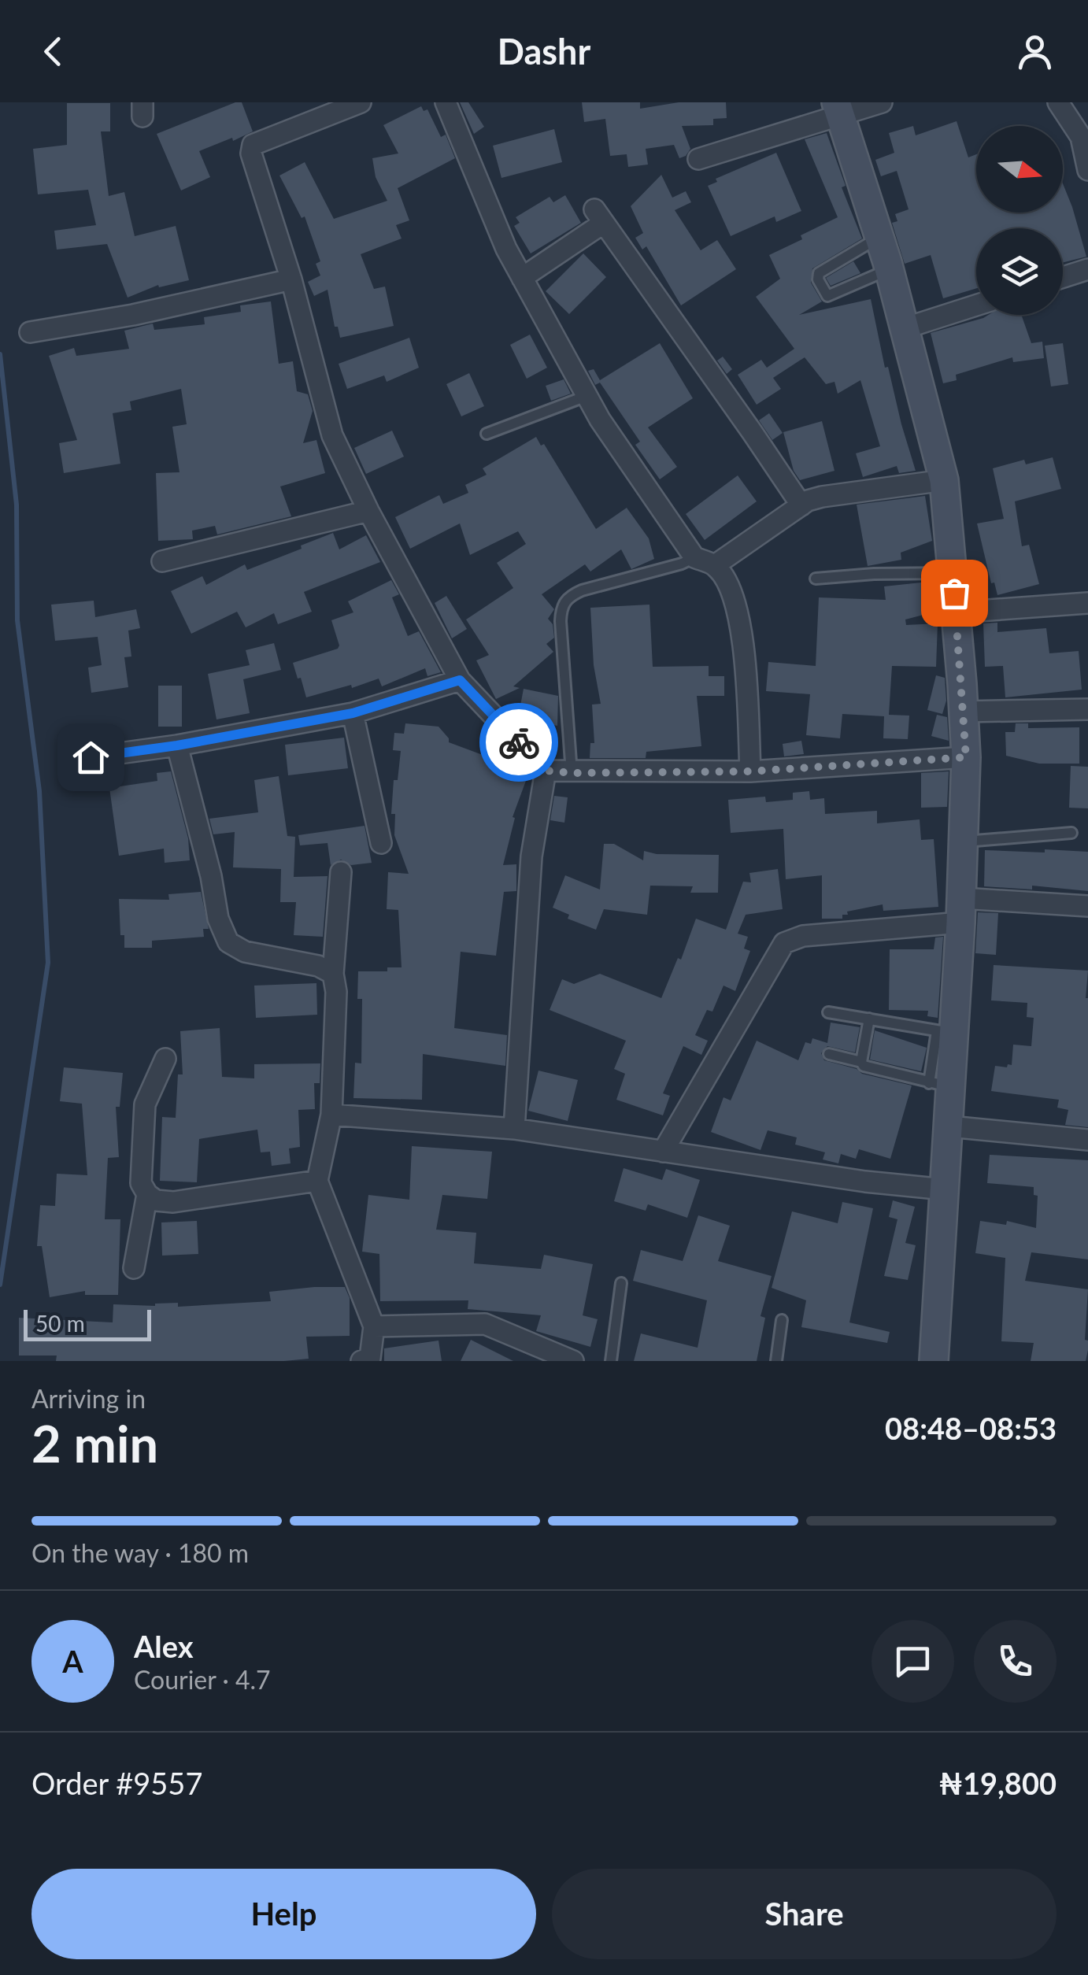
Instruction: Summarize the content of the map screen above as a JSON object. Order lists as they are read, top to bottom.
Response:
{
  "scale_bar": "50 m",
  "north": "right",
  "page": {
    "header": "Dashr",
    "scale": "50 m",
    "heading": ["2 min", "Arriving in", "08:48–08:53"],
    "panel": [
      "Alex",
      "Courier · 4.7",
      "Order #9557",
      "₦19,800"
    ],
    "bar": "On the way · 180 m",
    "round": "A",
    "buttons": ["Help", "Share"]
  }
}
